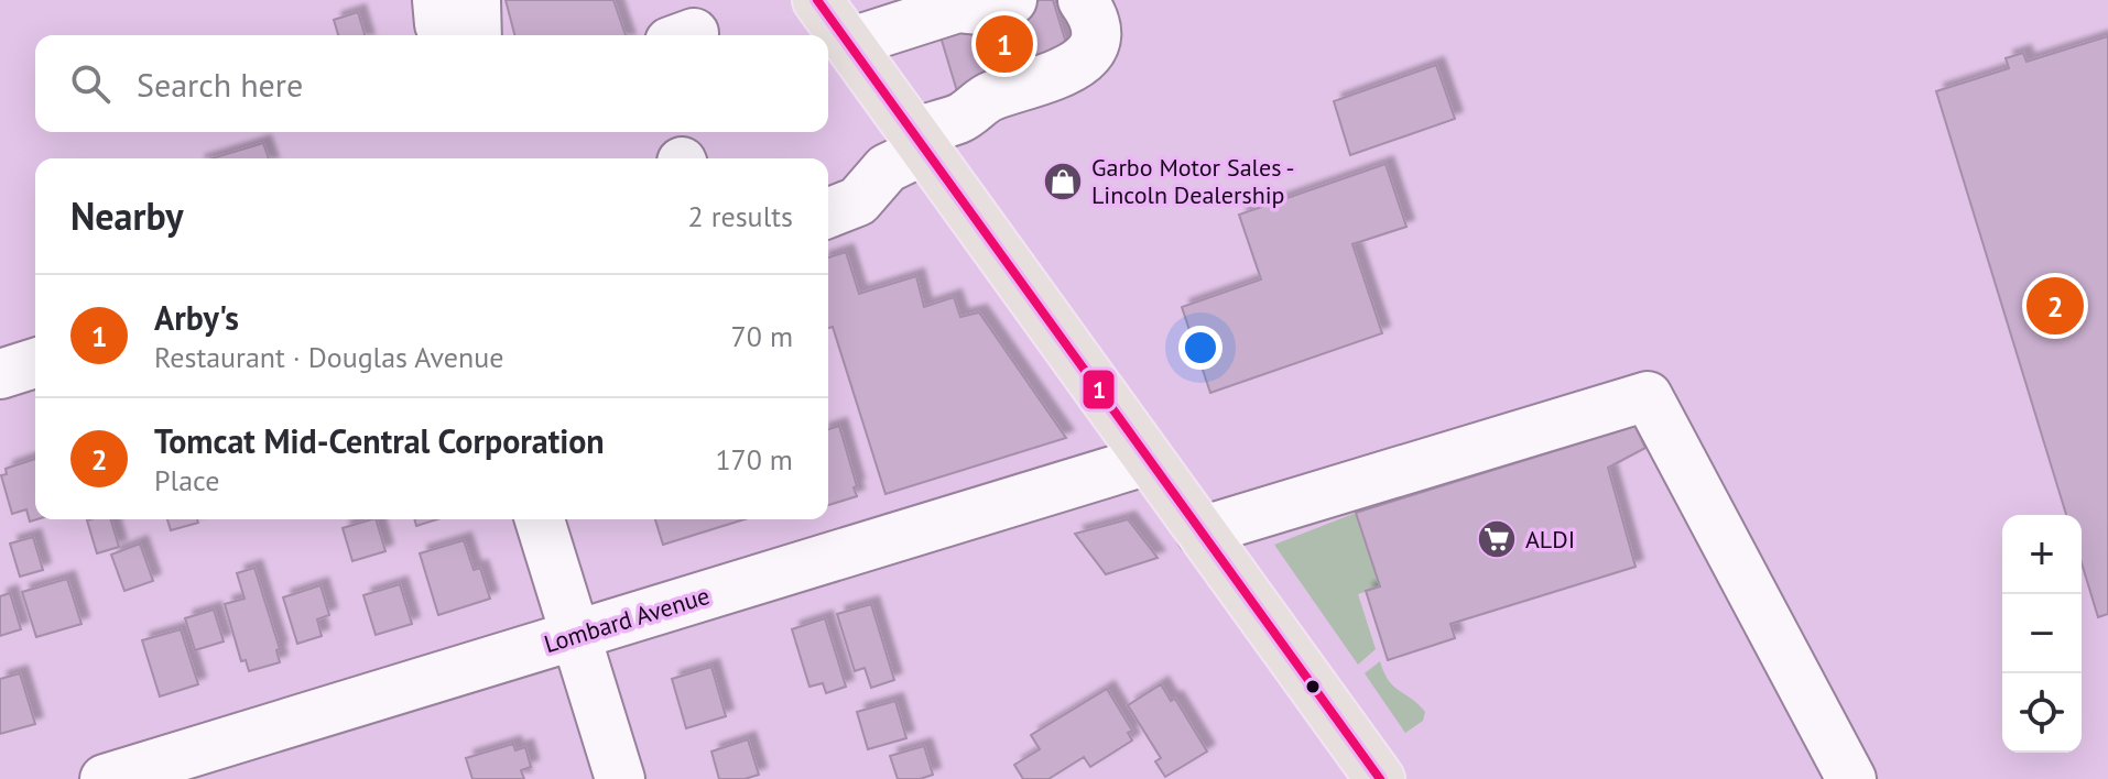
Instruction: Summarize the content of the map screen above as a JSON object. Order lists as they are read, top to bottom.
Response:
{
  "streets": {
    "street": ["Lombard Avenue"]
  },
  "places": {
    "shop": ["Garbo Motor Sales - Lincoln Dealership"],
    "supermarket": ["ALDI"]
  },
  "lines": ["transit line 1"],
  "page": {
    "pins": ["1", "2"],
    "search": "Search here",
    "heading": ["Nearby", "2 results"],
    "list": [
      {
        "mark": "1",
        "name": "Arby's",
        "note": "Restaurant · Douglas Avenue",
        "value": "70 m"
      },
      {
        "mark": "2",
        "name": "Tomcat Mid-Central Corporation",
        "note": "Place",
        "value": "170 m"
      }
    ],
    "map_buttons": ["+", "−"]
  }
}
